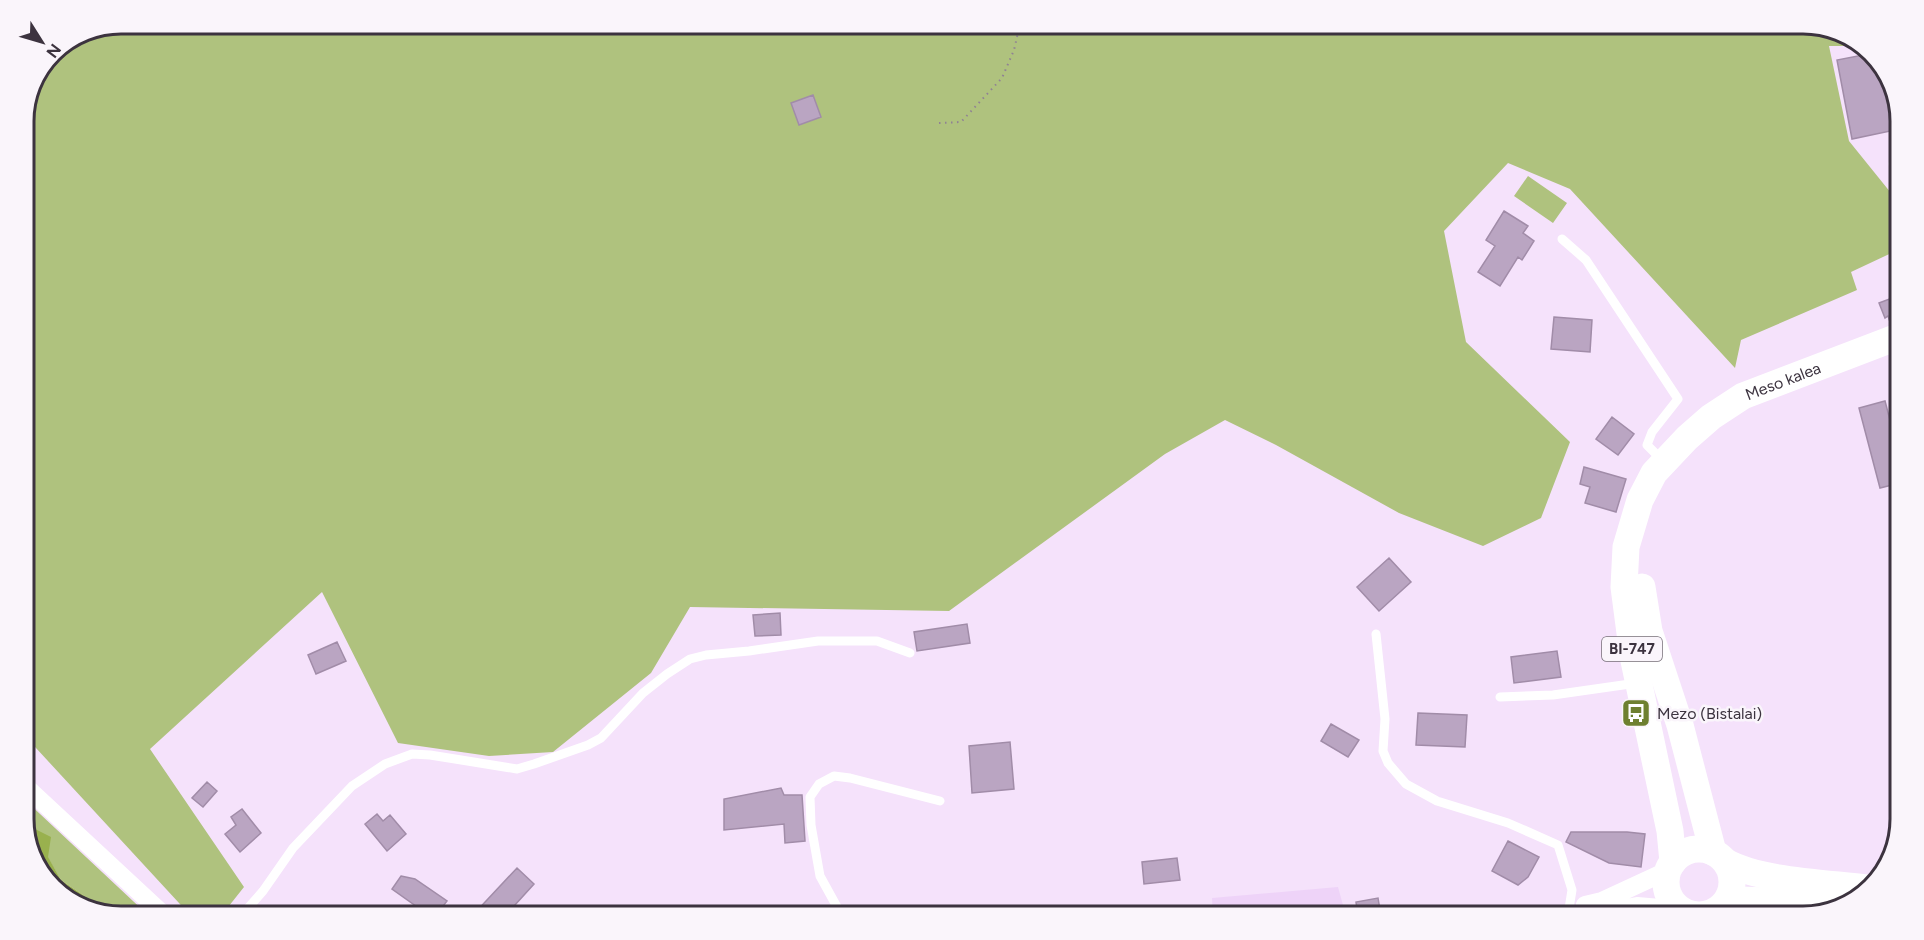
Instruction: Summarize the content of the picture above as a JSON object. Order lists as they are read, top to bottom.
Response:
{
  "streets": {
    "main road": ["Meso kalea", "BI-747"]
  },
  "crossings": [
    ["Meso kalea", "BI-747"]
  ],
  "places": {
    "bus stop": ["Mezo (Bistalai)"]
  },
  "north": "bottom right"
}
